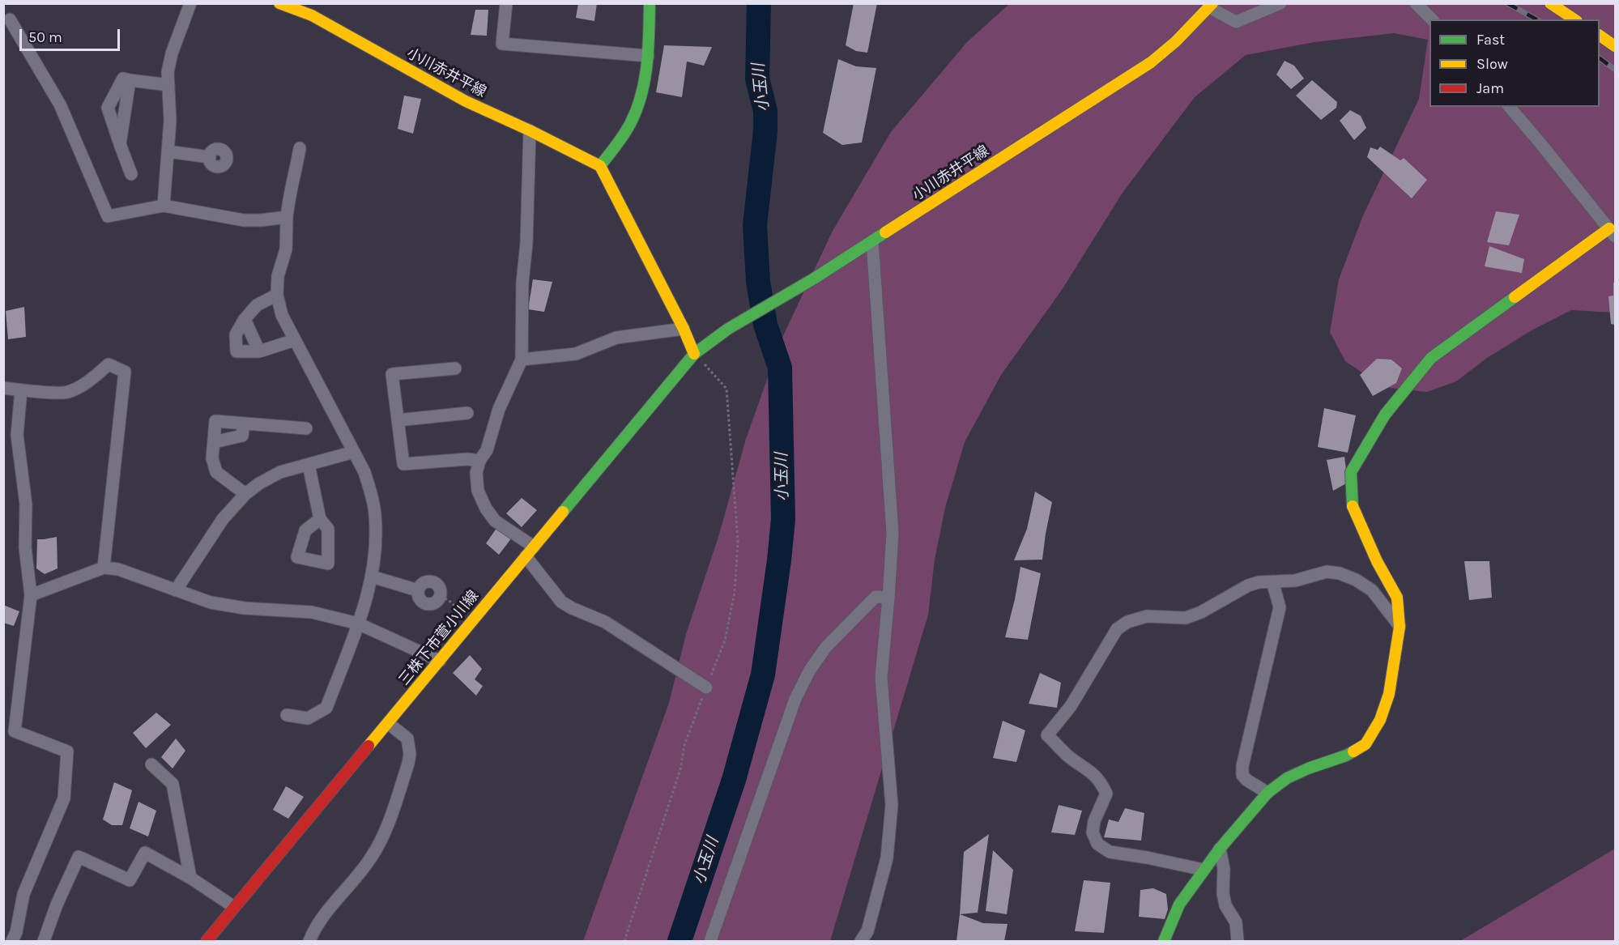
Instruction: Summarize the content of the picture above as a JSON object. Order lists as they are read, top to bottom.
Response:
{
  "streets": {
    "main road": ["小川赤井平線", "三株下市萱小川線"]
  },
  "crossings": [
    ["小川赤井平線", "三株下市萱小川線"]
  ],
  "water": ["小玉川"],
  "legend": ["Fast", "Slow", "Jam"],
  "scale_bar": "50 m"
}
